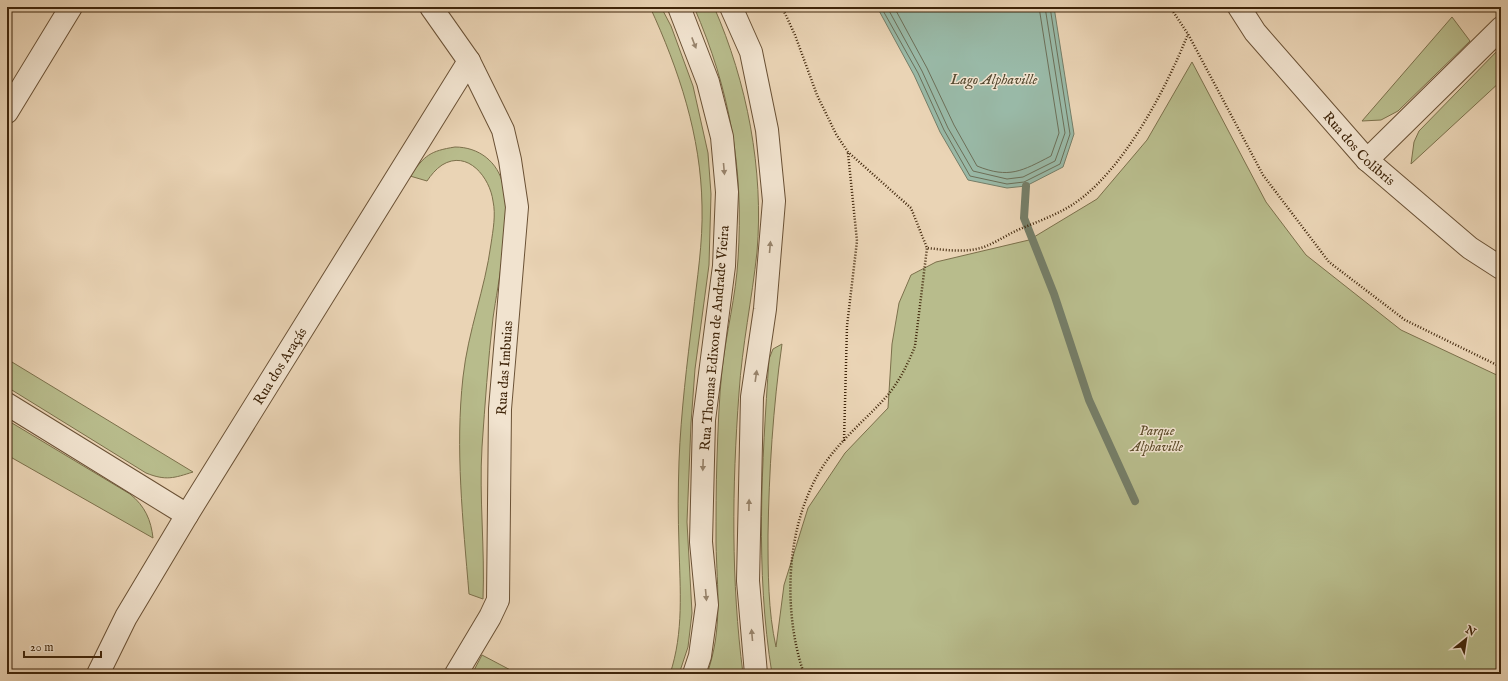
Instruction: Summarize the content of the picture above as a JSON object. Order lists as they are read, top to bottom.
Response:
{
  "streets": {
    "street": [
      "Rua dos Colibris",
      "Rua Thomas Edixon de Andrade Vieira",
      "Rua dos Araçás",
      "Rua das Imbuias"
    ]
  },
  "crossings": [
    ["Rua dos Araçás", "Rua das Imbuias"]
  ],
  "water": ["Lago Alphaville"],
  "parks": ["Parque Alphaville"],
  "scale_bar": "20 m",
  "north": "top right"
}
